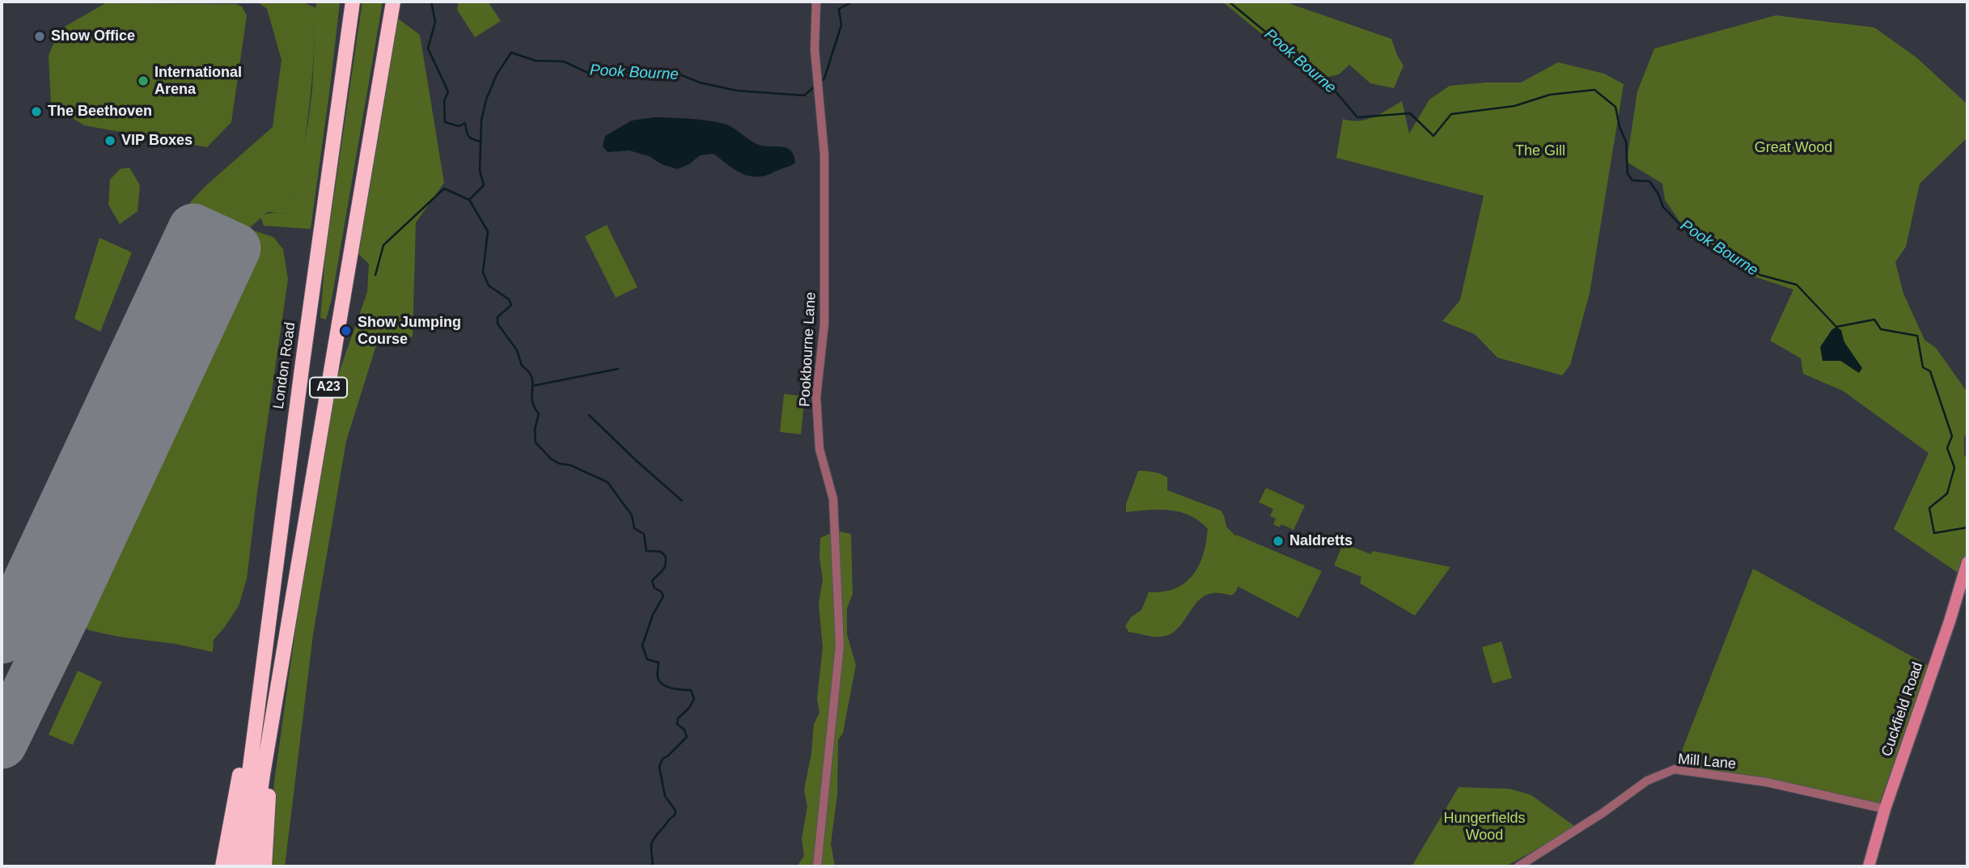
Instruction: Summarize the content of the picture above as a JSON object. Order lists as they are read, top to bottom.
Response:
{
  "streets": {
    "highway": ["London Road", "A23"],
    "street": ["Pookbourne Lane", "Cuckfield Road", "Mill Lane"]
  },
  "crossings": [
    ["London Road", "A23"],
    ["Cuckfield Road", "Mill Lane"]
  ],
  "water": ["Pook Bourne"],
  "parks": ["Great Wood", "The Gill", "Hungerfields Wood"],
  "places": [
    "Show Office",
    "International Arena",
    "The Beethoven",
    "VIP Boxes",
    "Show Jumping Course",
    "Naldretts"
  ]
}
